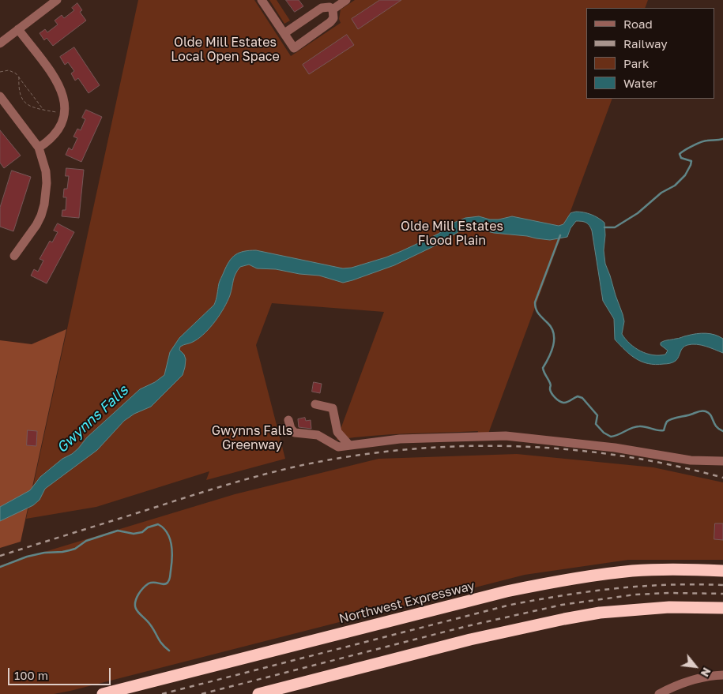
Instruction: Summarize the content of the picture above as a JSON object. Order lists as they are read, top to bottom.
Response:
{
  "streets": {
    "highway": ["Northwest Expressway"]
  },
  "water": ["Gwynns Falls"],
  "parks": ["Olde Mill Estates Local Open Space", "Olde Mill Estates Flood Plain", "Gwynns Falls Greenway"],
  "legend": [
    "Road",
    "Railway",
    "Park",
    "Water"
  ],
  "scale_bar": "100 m",
  "north": "bottom right"
}
